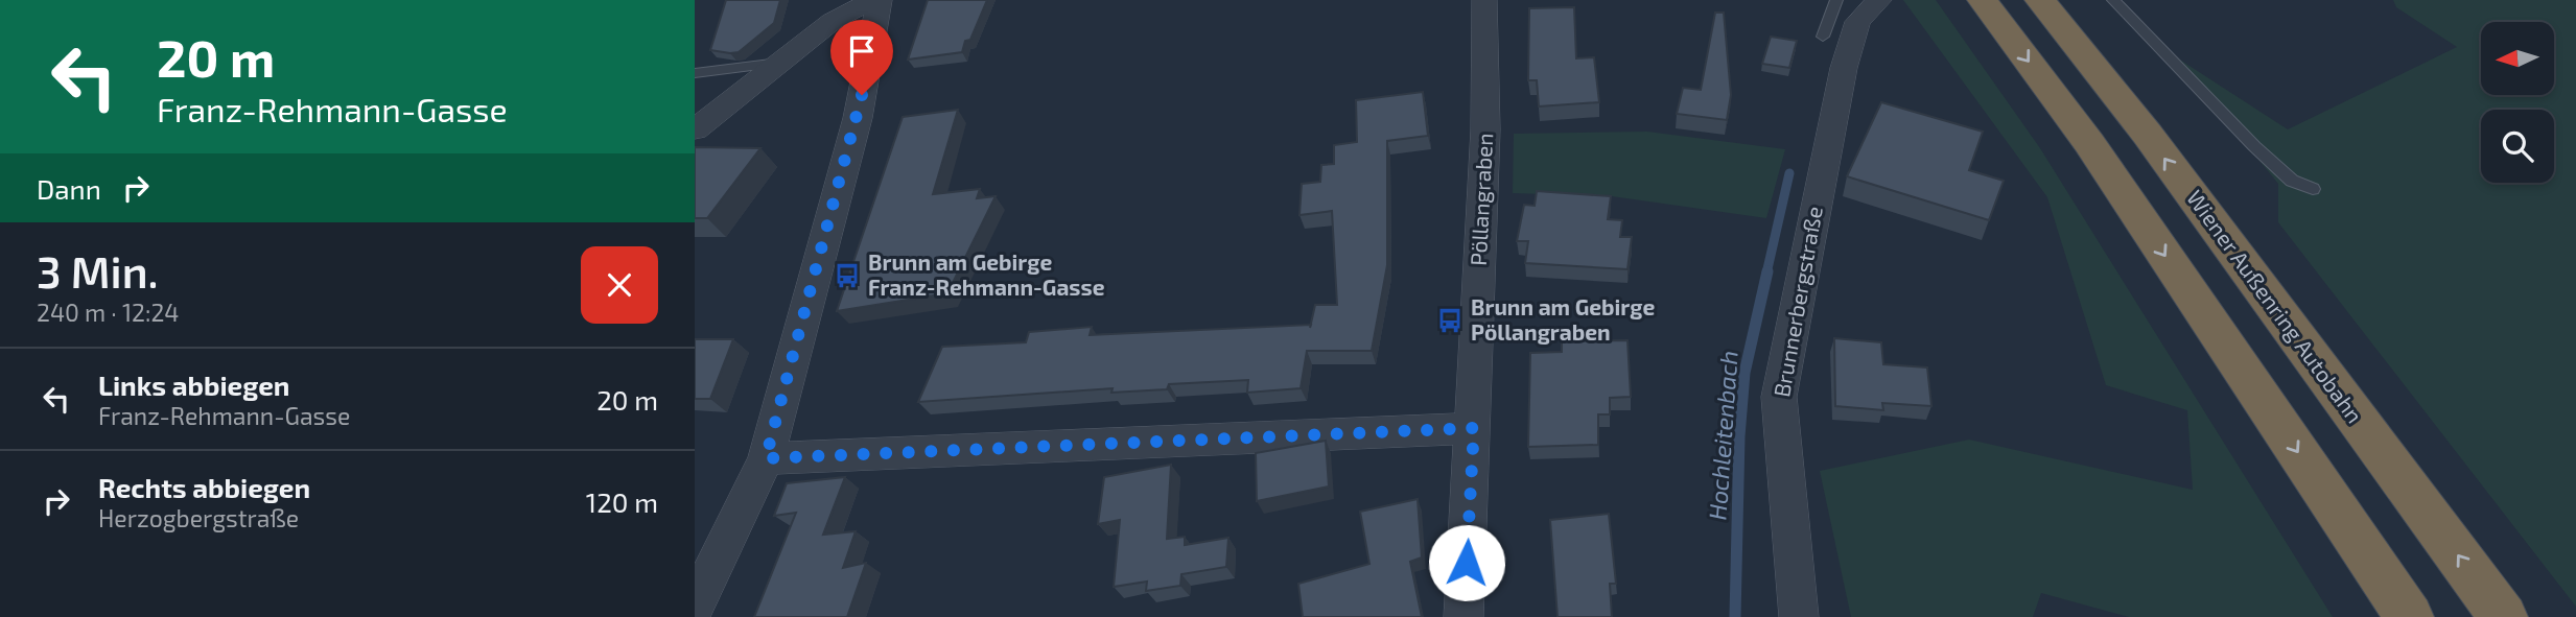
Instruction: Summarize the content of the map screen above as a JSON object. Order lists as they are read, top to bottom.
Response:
{
  "streets": {
    "highway": ["Wiener Außenring Autobahn"],
    "street": ["Pöllangraben", "Brunnerbergstraße"]
  },
  "water": ["Hochleitenbach"],
  "places": {
    "bus stop": ["Brunn am Gebirge Franz-Rehmann-Gasse", "Brunn am Gebirge Pöllangraben"]
  },
  "north": "left",
  "page": {
    "turn": ["20 m", "Franz-Rehmann-Gasse"],
    "then": "Dann",
    "heading": ["3 Min.", "240 m · 12:24"],
    "list": [
      {
        "name": "Links abbiegen",
        "note": "Franz-Rehmann-Gasse",
        "value": "20 m"
      },
      {
        "name": "Rechts abbiegen",
        "note": "Herzogbergstraße",
        "value": "120 m"
      }
    ]
  }
}
